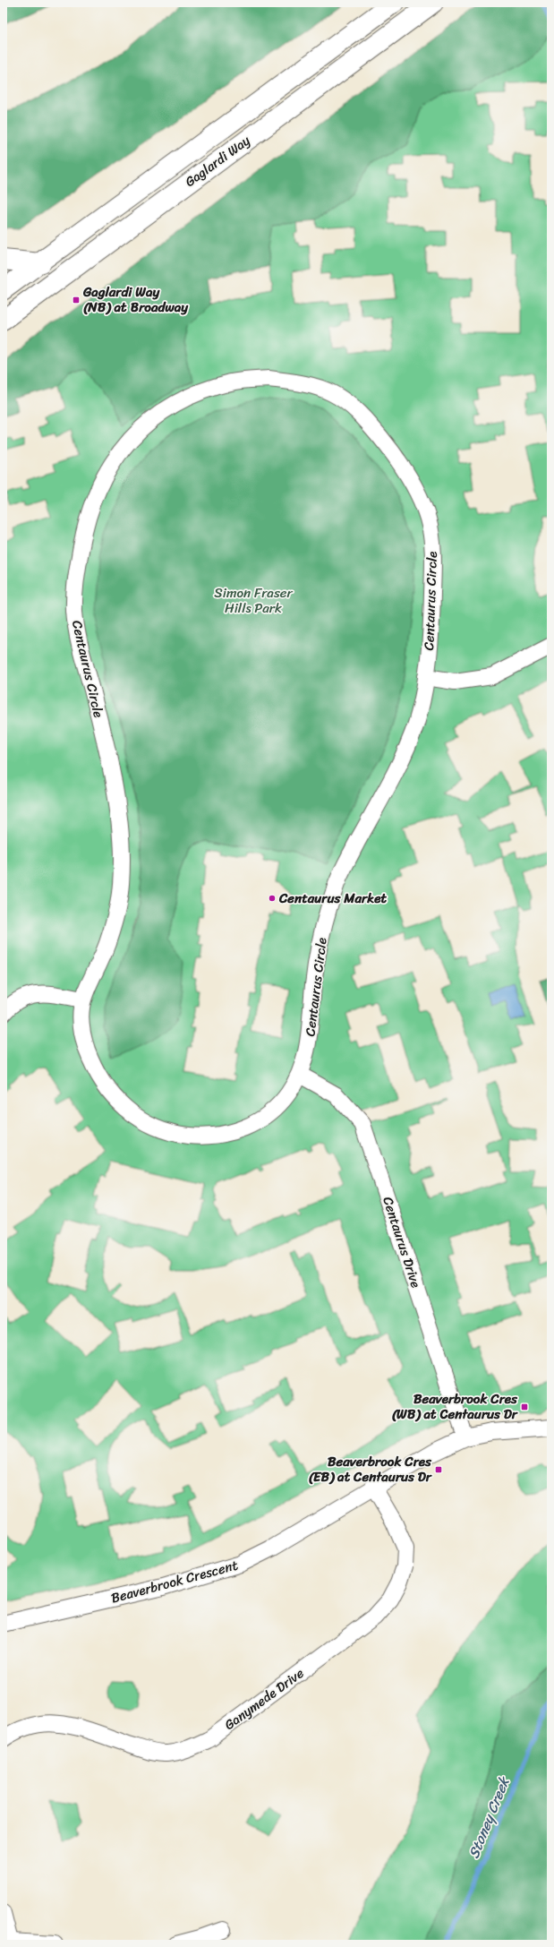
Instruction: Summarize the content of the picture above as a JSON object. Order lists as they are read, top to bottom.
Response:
{
  "streets": {
    "main road": ["Gaglardi Way"],
    "street": [
      "Centaurus Circle",
      "Centaurus Drive",
      "Beaverbrook Crescent",
      "Ganymede Drive"
    ]
  },
  "crossings": [
    ["Centaurus Circle", "Centaurus Drive"],
    ["Centaurus Drive", "Beaverbrook Crescent"],
    ["Beaverbrook Crescent", "Ganymede Drive"]
  ],
  "water": ["Stoney Creek"],
  "parks": ["Simon Fraser Hills Park"],
  "places": {
    "transit": ["Gaglardi Way (NB) at Broadway", "Beaverbrook Cres (WB) at Centaurus Dr", "Beaverbrook Cres (EB) at Centaurus Dr"],
    "other": ["Centaurus Market"]
  }
}
